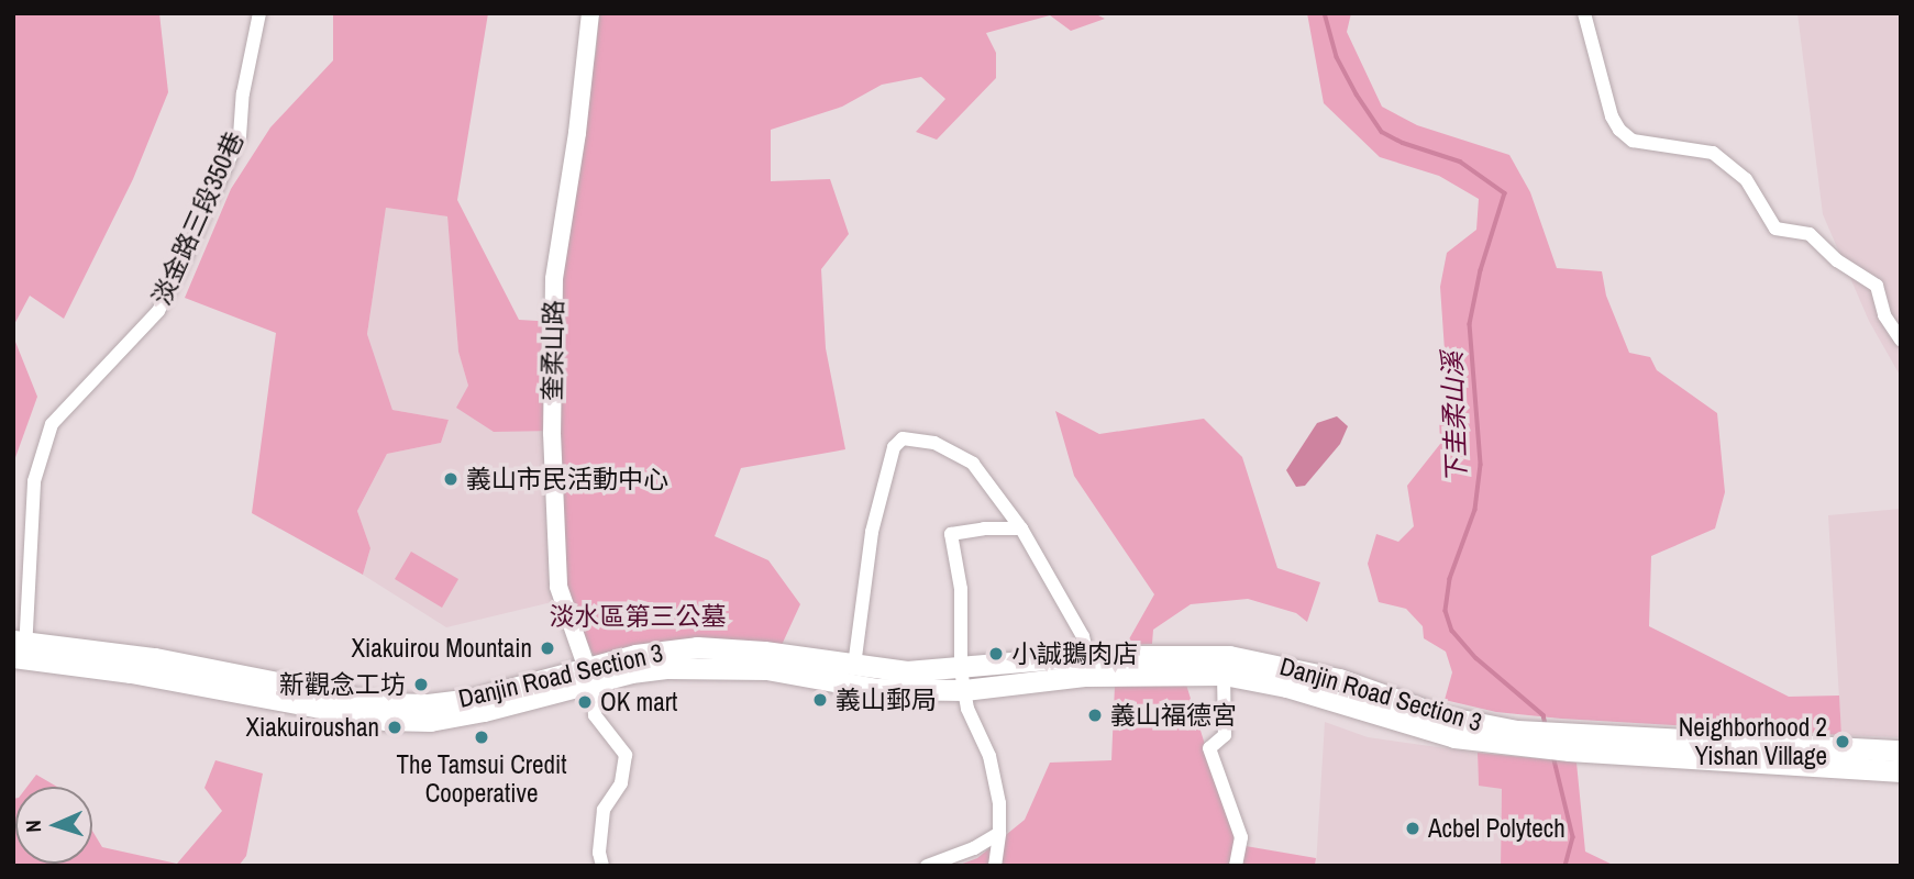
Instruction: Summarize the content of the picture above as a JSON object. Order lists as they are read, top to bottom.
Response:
{
  "streets": {
    "main road": ["Danjin Road Section 3"],
    "street": ["淡金路三段350巷", "奎柔山路"]
  },
  "crossings": [
    ["淡金路三段350巷", "Danjin Road Section 3"],
    ["奎柔山路", "Danjin Road Section 3"]
  ],
  "water": ["下圭柔山溪"],
  "parks": ["淡水區第三公墓"],
  "places": [
    "義山市民活動中心",
    "Xiakuirou Mountain",
    "小誠鵝肉店",
    "新觀念工坊",
    "義山郵局",
    "OK mart",
    "義山福德宮",
    "Xiakuiroushan",
    "The Tamsui Credit Cooperative",
    "Neighborhood 2 Yishan Village",
    "Acbel Polytech"
  ],
  "north": "left"
}
